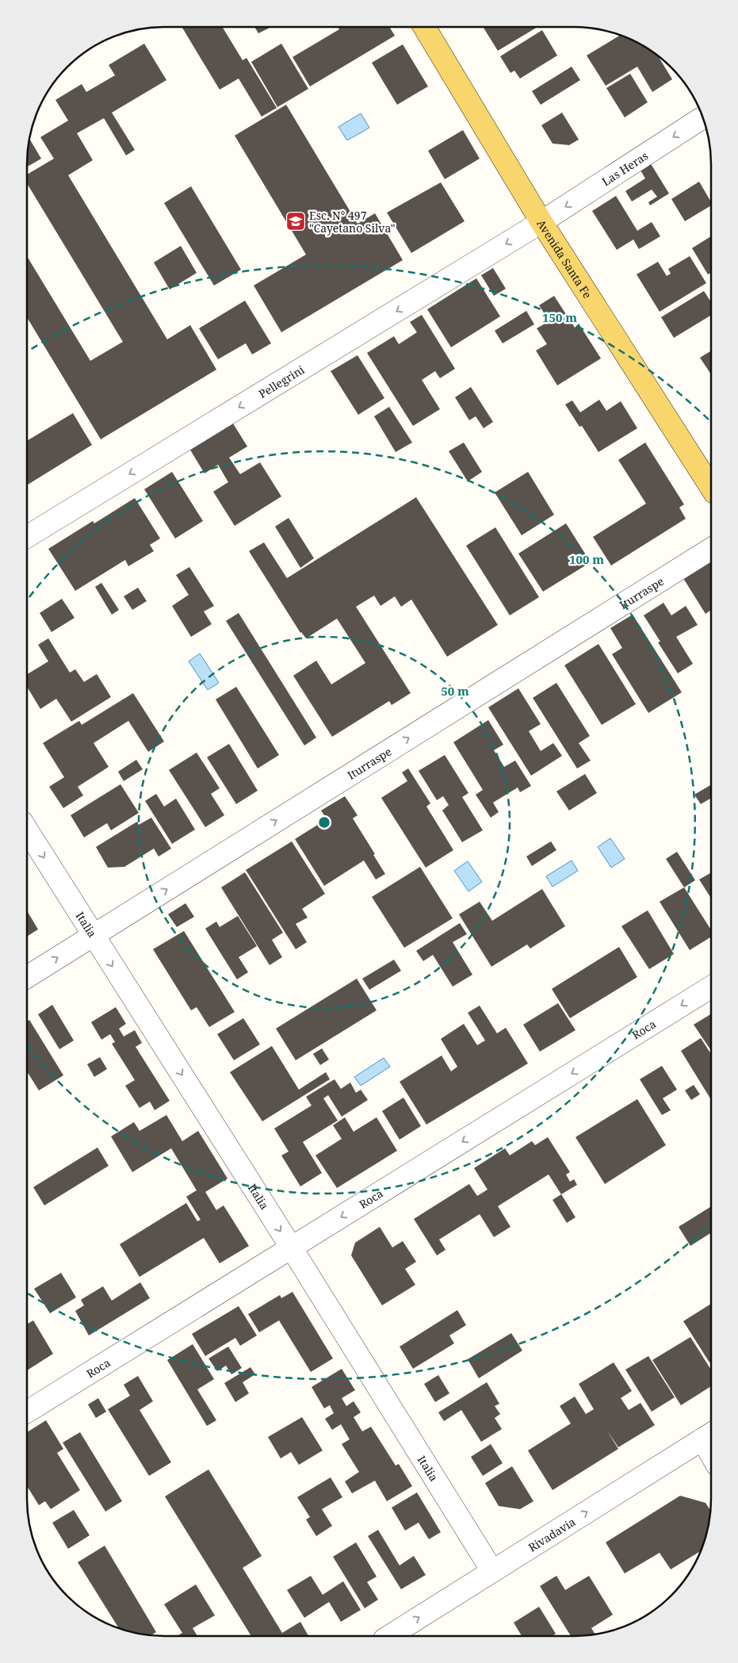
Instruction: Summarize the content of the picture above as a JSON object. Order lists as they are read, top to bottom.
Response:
{
  "streets": {
    "main road": ["Avenida Santa Fe"],
    "street": [
      "Las Heras",
      "Pellegrini",
      "Iturraspe",
      "Italia",
      "Roca",
      "Rivadavia"
    ]
  },
  "crossings": [
    ["Las Heras", "Avenida Santa Fe"],
    ["Las Heras", "Pellegrini"],
    ["Avenida Santa Fe", "Pellegrini"],
    ["Iturraspe", "Italia"],
    ["Italia", "Roca"],
    ["Italia", "Rivadavia"]
  ],
  "one_way": [
    "Las Heras",
    "Pellegrini",
    "Iturraspe",
    "Italia",
    "Roca",
    "Rivadavia"
  ],
  "places": {
    "school or university": ["Esc. N° 497 \"Cayetano Silva\""]
  },
  "rings": ["150 m", "100 m", "50 m"]
}
